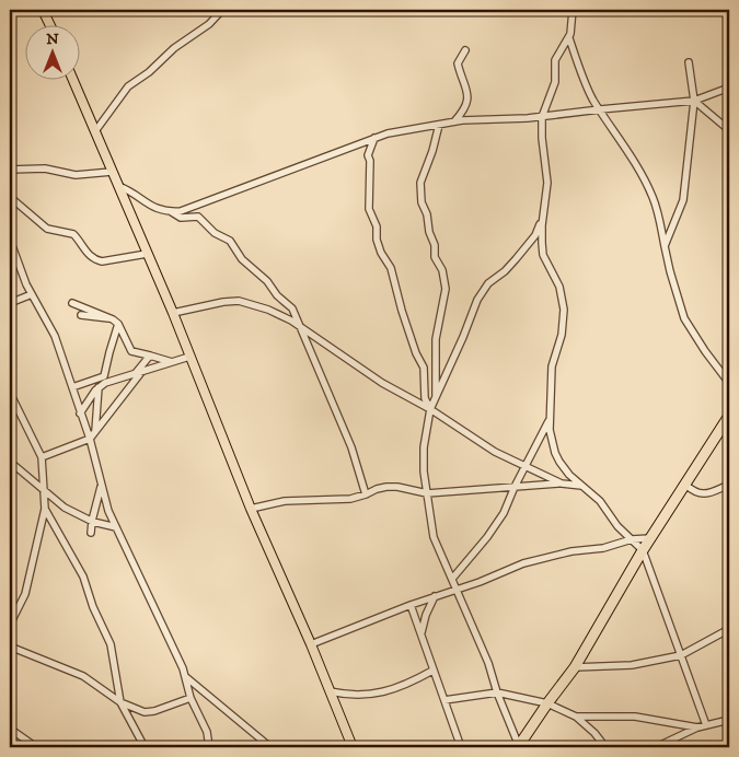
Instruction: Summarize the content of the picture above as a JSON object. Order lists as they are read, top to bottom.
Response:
{
  "north": "top"
}
